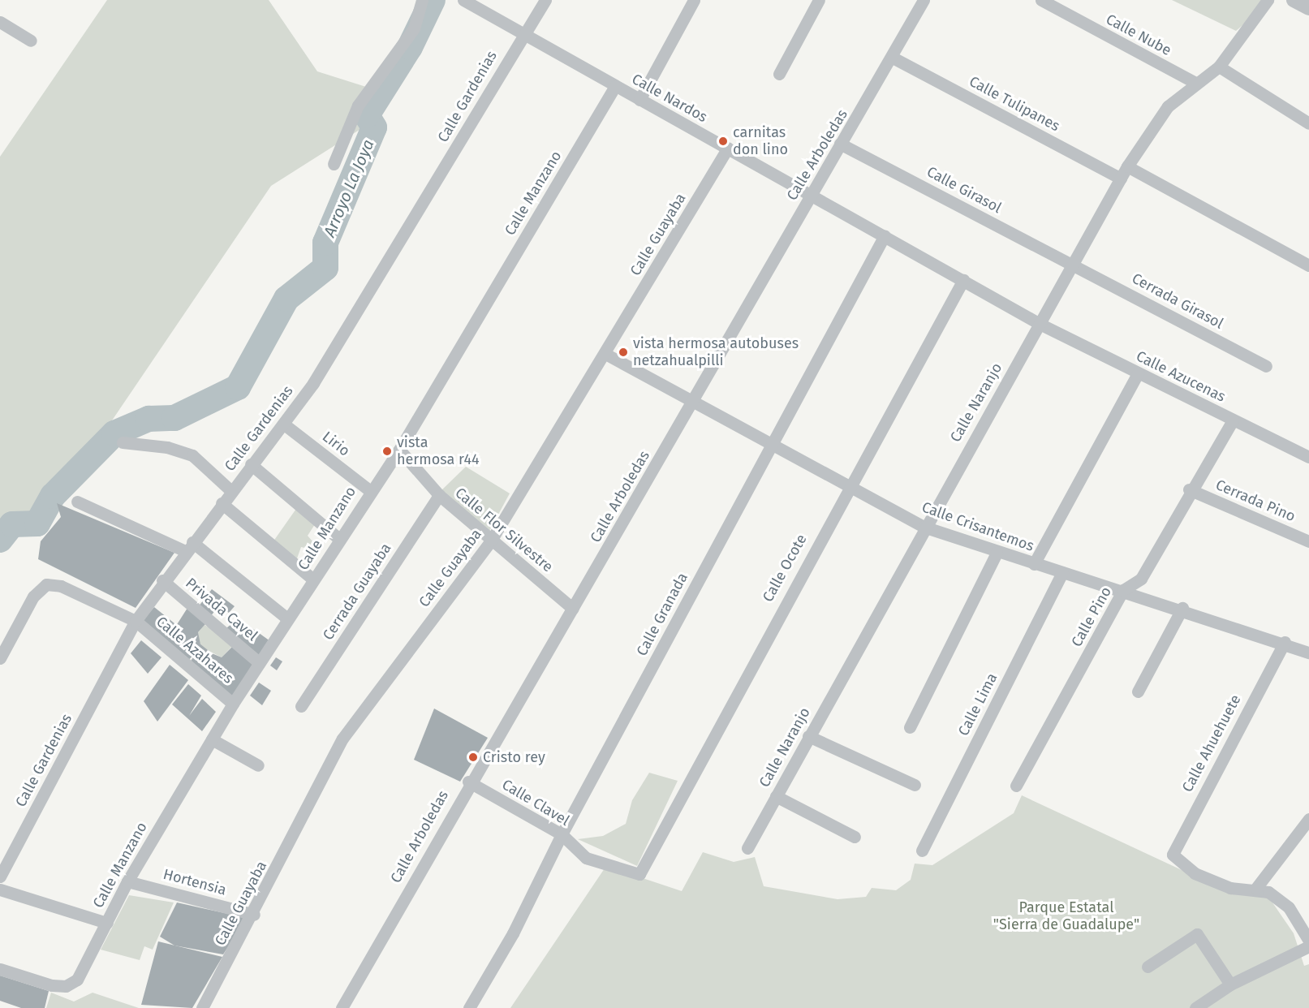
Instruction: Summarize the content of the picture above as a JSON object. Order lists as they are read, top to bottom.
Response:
{
  "streets": {
    "street": [
      "Calle Nube",
      "Calle Gardenias",
      "Calle Nardos",
      "Calle Tulipanes",
      "Calle Arboledas",
      "Calle Girasol",
      "Calle Manzano",
      "Calle Guayaba",
      "Cerrada Girasol",
      "Calle Azucenas",
      "Calle Naranjo",
      "Lirio",
      "Cerrada Pino",
      "Calle Crisantemos",
      "Calle Flor Silvestre",
      "Calle Ocote",
      "Cerrada Guayaba",
      "Privada Cavel",
      "Calle Granada",
      "Calle Pino",
      "Calle Azahares",
      "Calle Lima",
      "Calle Ahuehuete",
      "Calle Clavel",
      "Hortensia"
    ]
  },
  "crossings": [
    ["Calle Nube", "Calle Naranjo"],
    ["Calle Gardenias", "Calle Nardos"],
    ["Calle Gardenias", "Lirio"],
    ["Calle Gardenias", "Privada Cavel"],
    ["Calle Gardenias", "Calle Azahares"],
    ["Calle Nardos", "Calle Arboledas"],
    ["Calle Nardos", "Calle Manzano"],
    ["Calle Nardos", "Calle Guayaba"],
    ["Calle Nardos", "Calle Azucenas"],
    ["Calle Nardos", "Calle Naranjo"],
    ["Calle Nardos", "Calle Ocote"],
    ["Calle Nardos", "Calle Granada"],
    ["Calle Tulipanes", "Calle Arboledas"],
    ["Calle Tulipanes", "Calle Naranjo"],
    ["Calle Arboledas", "Calle Girasol"],
    ["Calle Arboledas", "Calle Crisantemos"],
    ["Calle Arboledas", "Calle Flor Silvestre"],
    ["Calle Arboledas", "Calle Clavel"],
    ["Calle Girasol", "Cerrada Girasol"],
    ["Calle Girasol", "Calle Naranjo"],
    ["Calle Manzano", "Lirio"],
    ["Calle Manzano", "Calle Flor Silvestre"],
    ["Calle Manzano", "Privada Cavel"],
    ["Calle Manzano", "Calle Azahares"],
    ["Calle Manzano", "Hortensia"],
    ["Calle Guayaba", "Calle Crisantemos"],
    ["Calle Guayaba", "Calle Flor Silvestre"],
    ["Calle Guayaba", "Hortensia"],
    ["Cerrada Girasol", "Calle Naranjo"],
    ["Calle Azucenas", "Calle Naranjo"],
    ["Calle Azucenas", "Calle Pino"],
    ["Calle Naranjo", "Calle Crisantemos"],
    ["Cerrada Pino", "Calle Pino"],
    ["Calle Crisantemos", "Calle Ocote"],
    ["Calle Crisantemos", "Calle Granada"],
    ["Calle Crisantemos", "Calle Pino"],
    ["Calle Crisantemos", "Calle Lima"],
    ["Calle Crisantemos", "Calle Ahuehuete"],
    ["Calle Flor Silvestre", "Cerrada Guayaba"],
    ["Calle Ocote", "Calle Clavel"],
    ["Calle Granada", "Calle Clavel"]
  ],
  "water": ["Arroyo La Joya"],
  "parks": ["Parque Estatal \"Sierra de Guadalupe\""],
  "places": [
    "carnitas don lino",
    "vista hermosa autobuses netzahualpilli",
    "vista hermosa r44",
    "Cristo rey"
  ]
}
